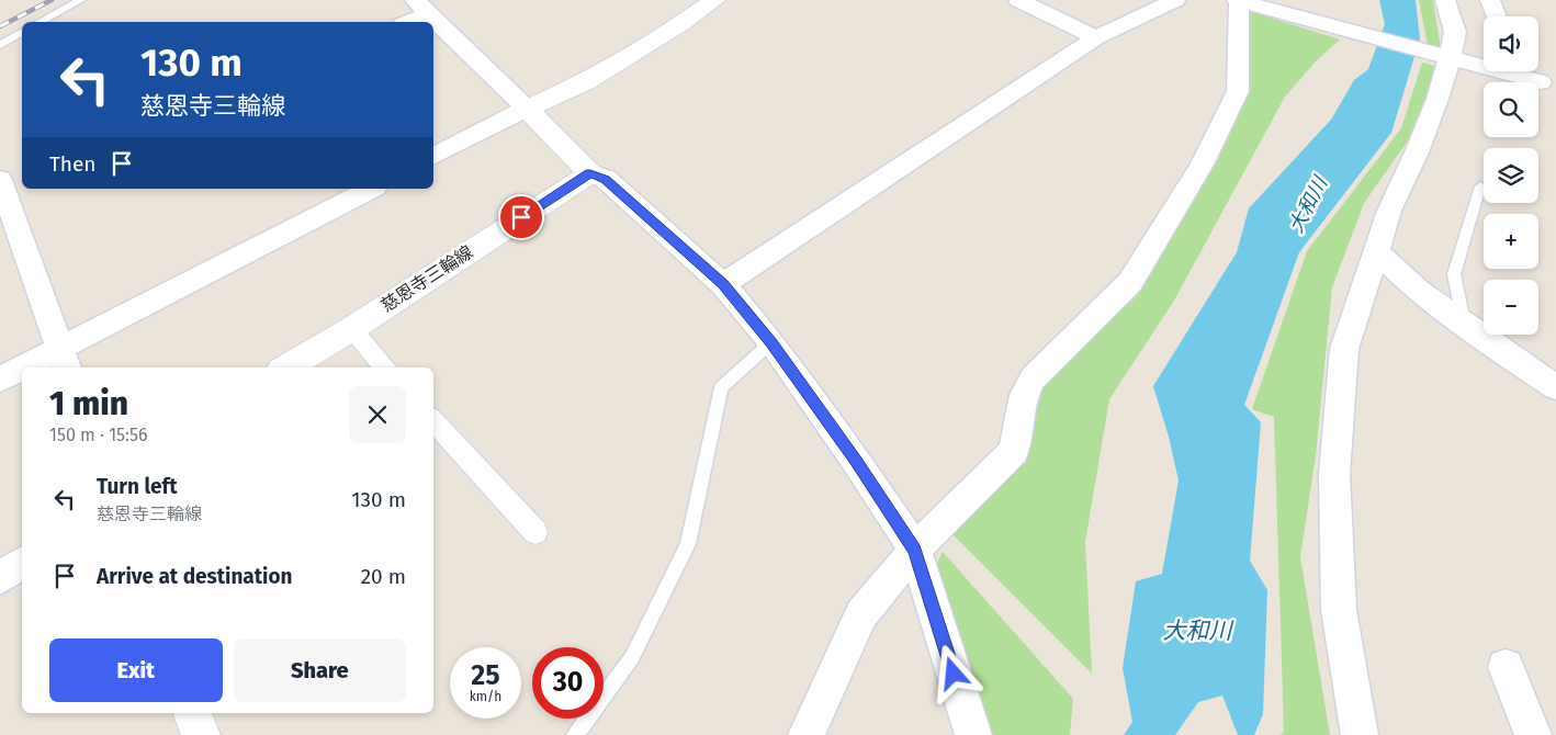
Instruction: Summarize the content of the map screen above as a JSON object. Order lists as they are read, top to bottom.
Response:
{
  "streets": {
    "main road": ["慈恩寺三輪線"]
  },
  "water": ["大和川"],
  "page": {
    "map_buttons": ["+", "−"],
    "turn": ["130 m", "慈恩寺三輪線"],
    "then": "Then",
    "heading": ["1 min", "150 m · 15:56"],
    "list": [
      {
        "name": "Turn left",
        "note": "慈恩寺三輪線",
        "value": "130 m"
      },
      {
        "name": "Arrive at destination",
        "value": "20 m"
      }
    ],
    "buttons": ["Exit", "Share"],
    "speed": "25 km/h",
    "limit": "30"
  }
}
